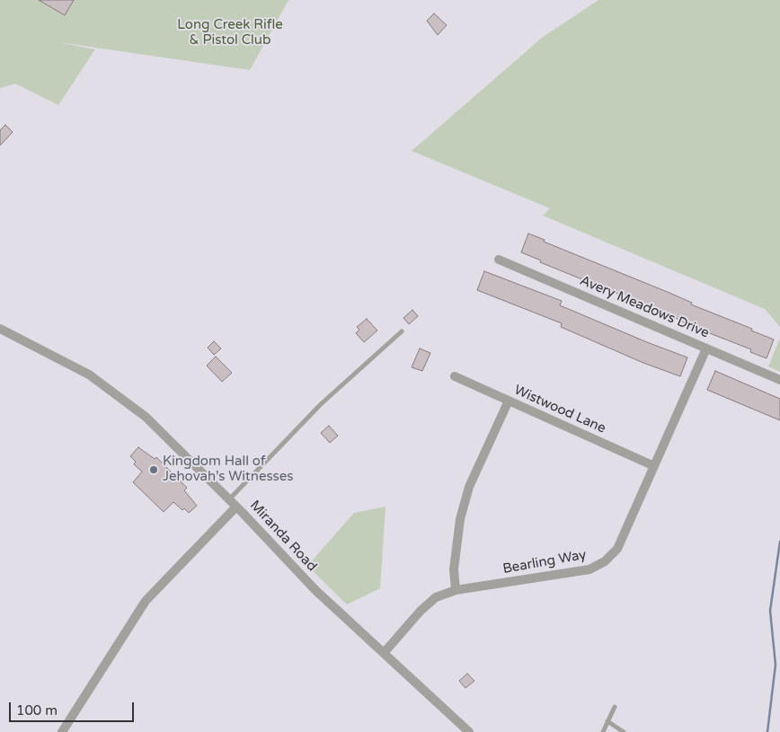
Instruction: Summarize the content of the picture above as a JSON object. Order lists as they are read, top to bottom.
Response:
{
  "streets": {
    "street": [
      "Avery Meadows Drive",
      "Wistwood Lane",
      "Miranda Road",
      "Bearling Way"
    ]
  },
  "crossings": [
    ["Avery Meadows Drive", "Bearling Way"],
    ["Wistwood Lane", "Bearling Way"],
    ["Miranda Road", "Bearling Way"]
  ],
  "parks": ["Long Creek Rifle & Pistol Club"],
  "places": ["Kingdom Hall of Jehovah’s Witnesses"],
  "scale_bar": "100 m"
}
